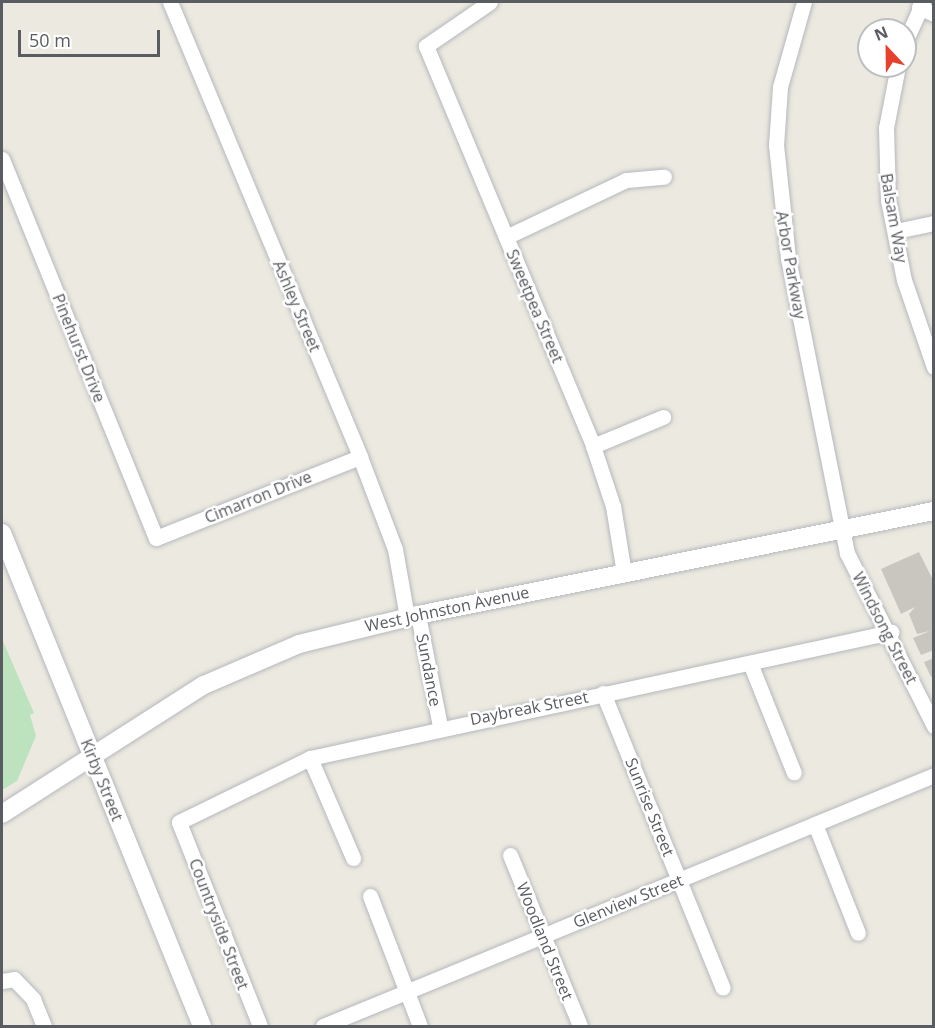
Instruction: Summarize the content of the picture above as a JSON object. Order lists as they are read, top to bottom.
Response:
{
  "streets": {
    "street": [
      "Balsam Way",
      "Arbor Parkway",
      "Ashley Street",
      "Sweetpea Street",
      "Pinehurst Drive",
      "Cimarron Drive",
      "West Johnston Avenue",
      "Windsong Street",
      "Sundance",
      "Daybreak Street",
      "Kirby Street",
      "Sunrise Street",
      "Glenview Street",
      "Countryside Street",
      "Woodland Street"
    ]
  },
  "crossings": [
    ["Arbor Parkway", "West Johnston Avenue"],
    ["Arbor Parkway", "Windsong Street"],
    ["Ashley Street", "Cimarron Drive"],
    ["Ashley Street", "West Johnston Avenue"],
    ["Ashley Street", "Sundance"],
    ["Sweetpea Street", "West Johnston Avenue"],
    ["Pinehurst Drive", "Cimarron Drive"],
    ["West Johnston Avenue", "Windsong Street"],
    ["West Johnston Avenue", "Sundance"],
    ["West Johnston Avenue", "Kirby Street"],
    ["Windsong Street", "Daybreak Street"],
    ["Sundance", "Daybreak Street"],
    ["Daybreak Street", "Sunrise Street"],
    ["Daybreak Street", "Countryside Street"],
    ["Sunrise Street", "Glenview Street"],
    ["Glenview Street", "Woodland Street"]
  ],
  "scale_bar": "50 m",
  "north": "top"
}
